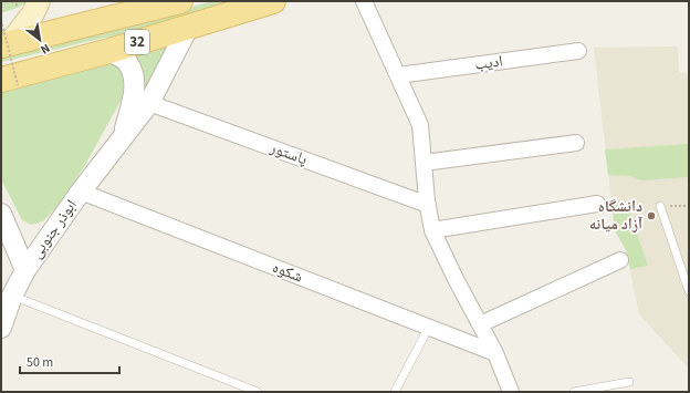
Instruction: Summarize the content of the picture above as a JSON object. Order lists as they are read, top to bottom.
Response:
{
  "streets": {
    "main road": ["32"],
    "street": [
      "ادیب",
      "پاستور",
      "ابوذر جنوبی",
      "شکوه"
    ]
  },
  "crossings": [
    ["32", "ابوذر جنوبی"],
    ["پاستور", "ابوذر جنوبی"],
    ["ابوذر جنوبی", "شکوه"]
  ],
  "places": ["دانشگاه آزاد میانه"],
  "scale_bar": "50 m",
  "north": "bottom right"
}
